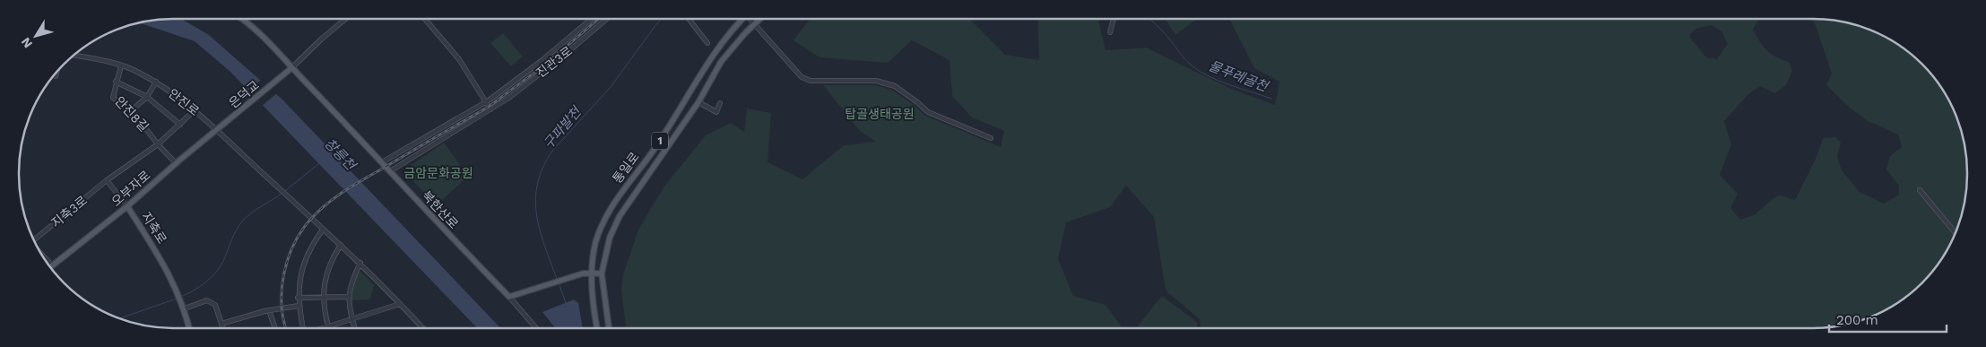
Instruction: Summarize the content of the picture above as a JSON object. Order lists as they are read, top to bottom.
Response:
{
  "streets": {
    "main road": [
      "은덕교",
      "1",
      "통일로",
      "오부자로",
      "북한산로",
      "지축로"
    ],
    "street": [
      "진관3로",
      "안진로",
      "안진8길",
      "지축3로"
    ]
  },
  "crossings": [
    ["진관3로", "북한산로"],
    ["은덕교", "오부자로"],
    ["은덕교", "북한산로"],
    ["안진로", "안진8길"],
    ["안진로", "오부자로"],
    ["안진8길", "오부자로"],
    ["안진8길", "지축3로"],
    ["안진8길", "지축로"],
    ["오부자로", "지축로"],
    ["지축3로", "지축로"]
  ],
  "water": ["물푸레골천", "구파발천", "창릉천"],
  "parks": ["탑골생태공원", "금암문화공원"],
  "scale_bar": "200 m",
  "north": "bottom left"
}
